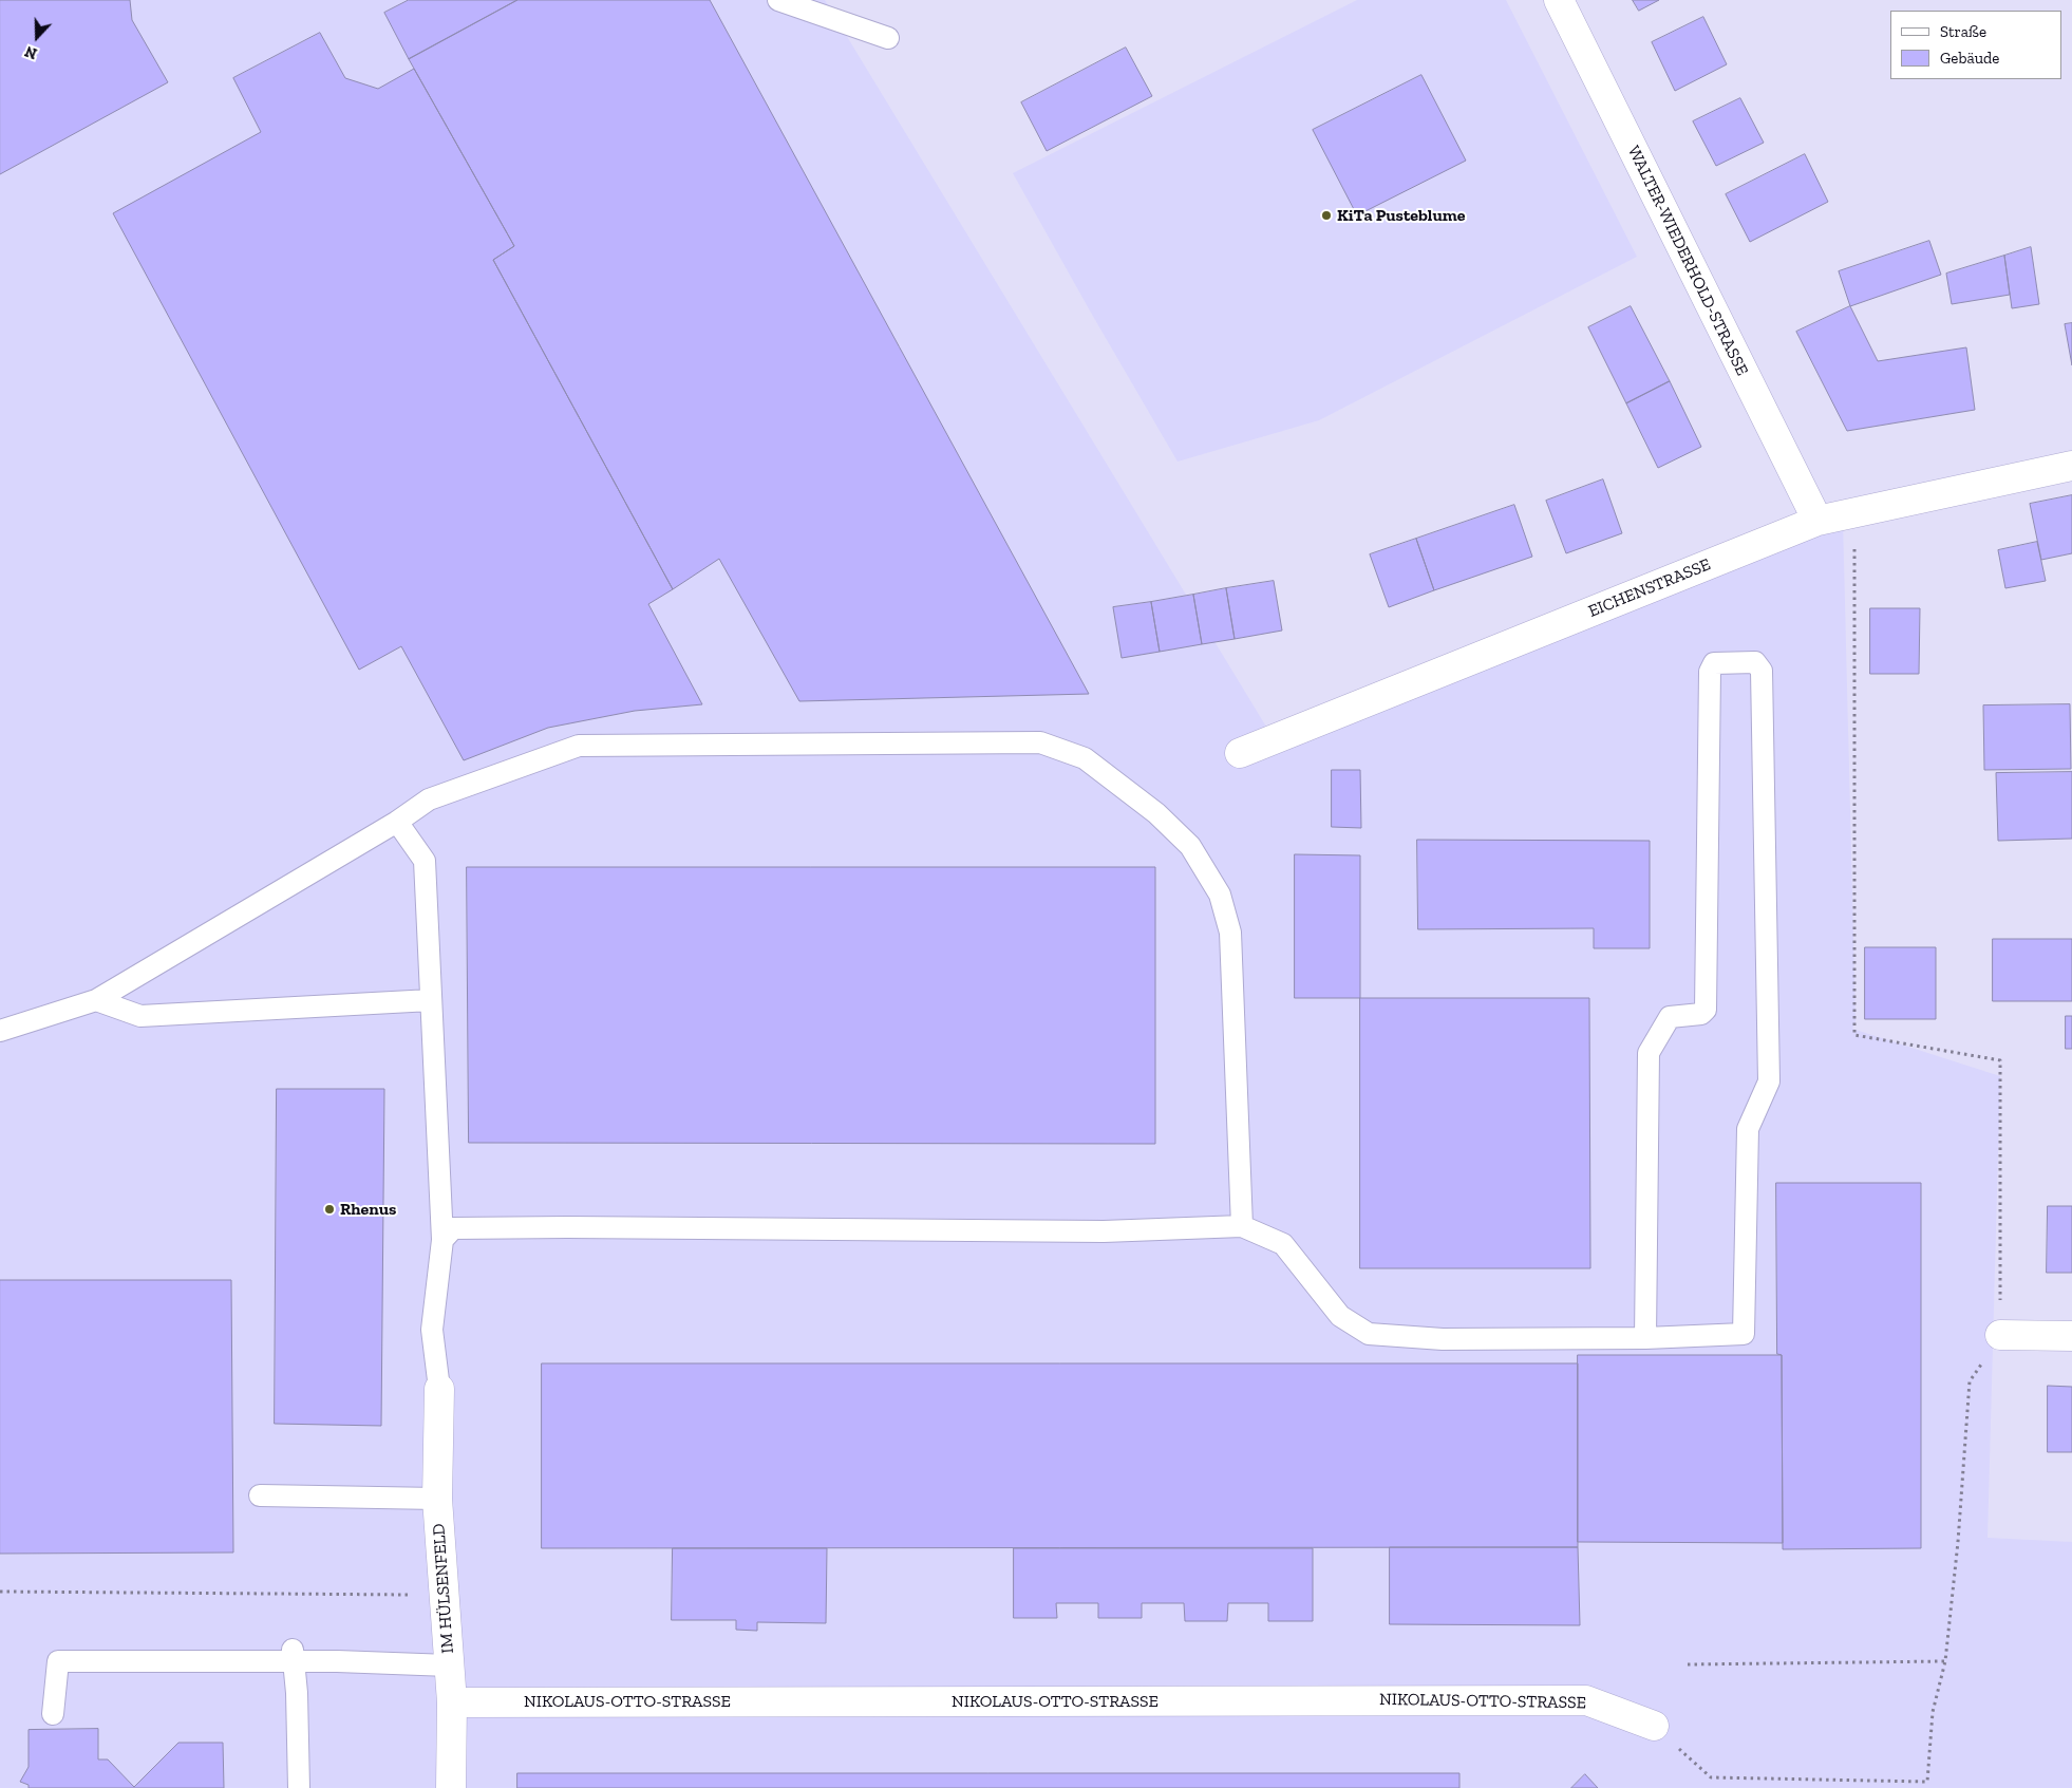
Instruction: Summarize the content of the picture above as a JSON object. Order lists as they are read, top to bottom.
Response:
{
  "streets": {
    "street": [
      "WALTER-WIEDERHOLD-STRASSE",
      "EICHENSTRASSE",
      "IM HÜLSENFELD",
      "NIKOLAUS-OTTO-STRASSE"
    ]
  },
  "crossings": [
    ["WALTER-WIEDERHOLD-STRASSE", "EICHENSTRASSE"],
    ["IM HÜLSENFELD", "NIKOLAUS-OTTO-STRASSE"]
  ],
  "places": ["KiTa Pusteblume", "Rhenus"],
  "legend": ["Straße", "Gebäude"],
  "north": "bottom"
}
